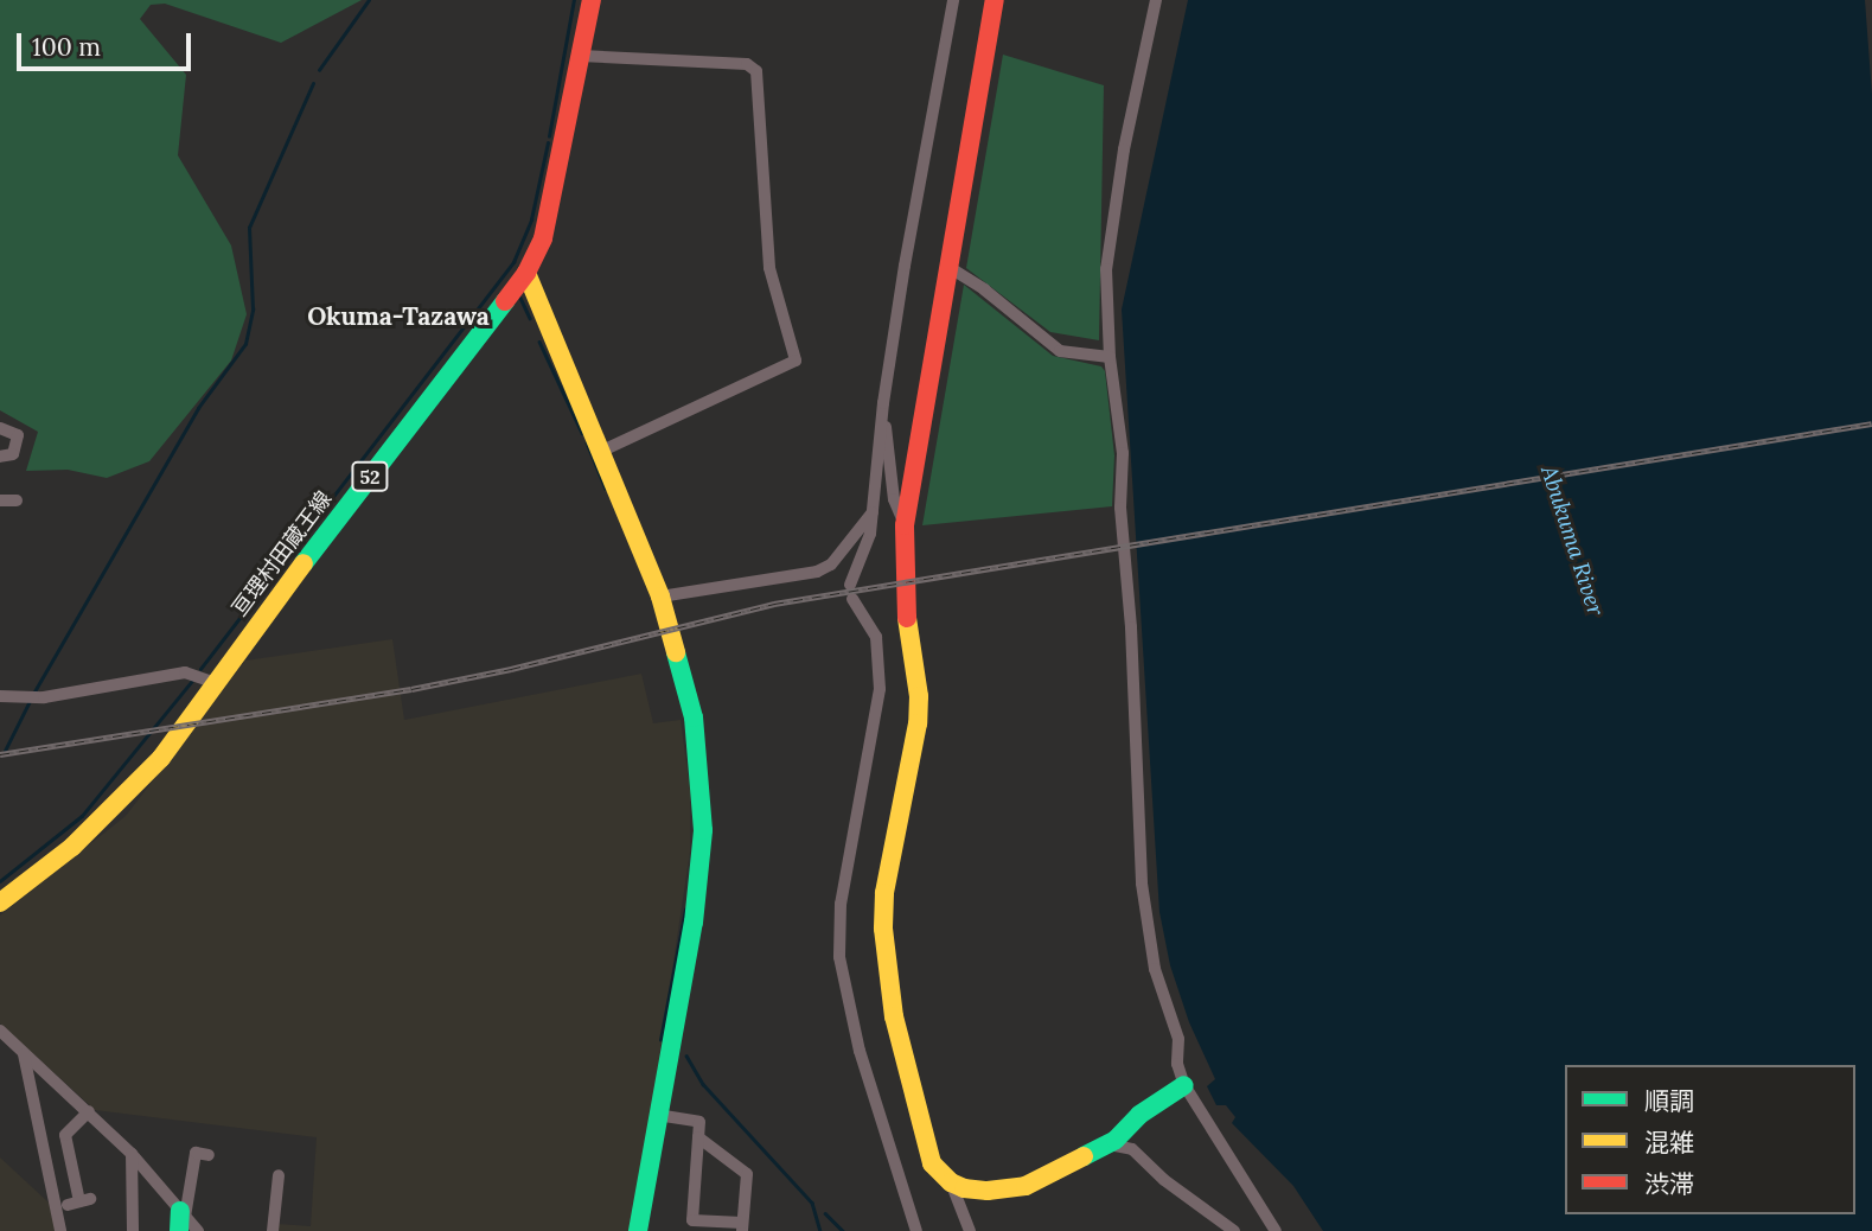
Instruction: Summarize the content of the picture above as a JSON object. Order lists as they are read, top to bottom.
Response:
{
  "streets": {
    "street": ["52", "亘理村田蔵王線"]
  },
  "districts": ["Okuma-Tazawa"],
  "water": ["Abukuma River"],
  "legend": ["順調", "混雑", "渋滞"],
  "scale_bar": "100 m"
}
